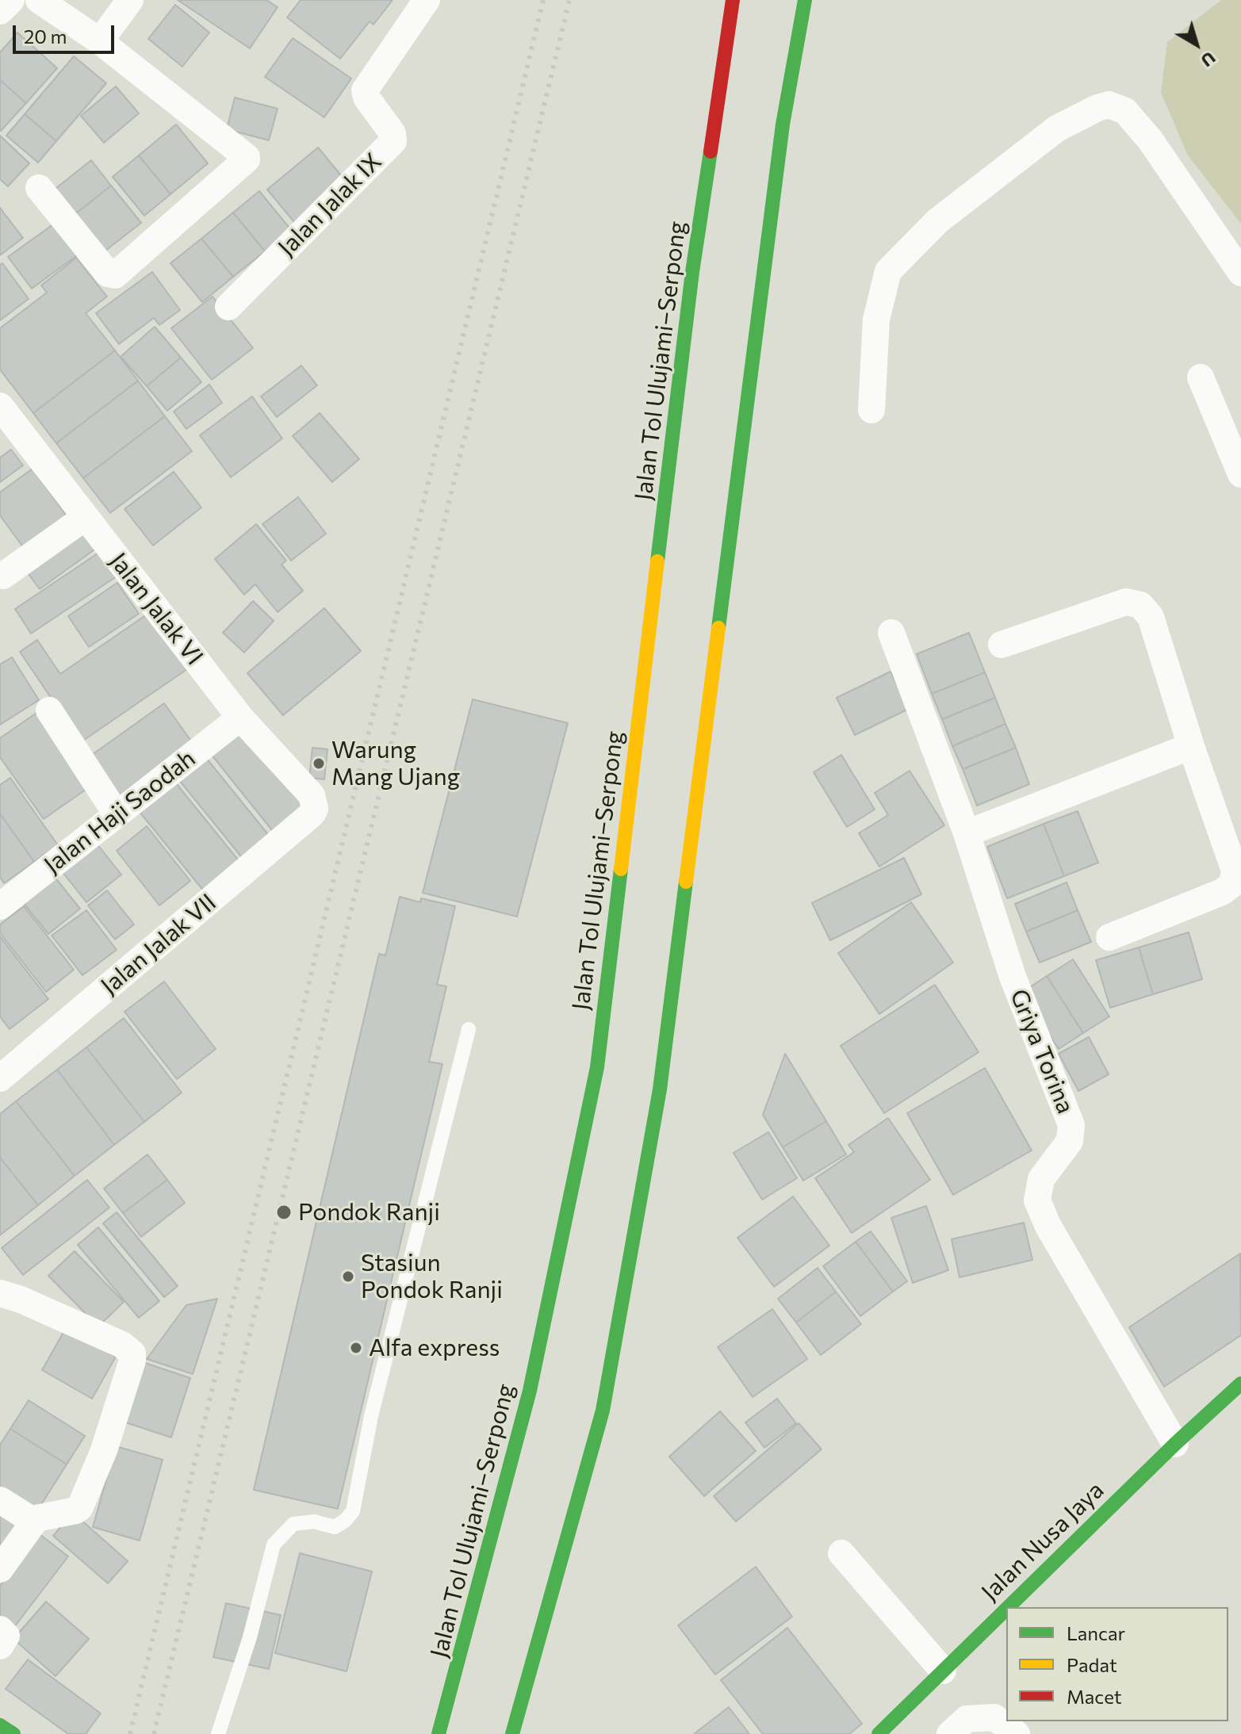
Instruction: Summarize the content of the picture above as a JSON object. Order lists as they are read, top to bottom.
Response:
{
  "streets": {
    "main road": ["Jalan Tol Ulujami–Serpong", "Jalan Nusa Jaya"],
    "street": [
      "Jalan Jalak IX",
      "Jalan Jalak VI",
      "Jalan Haji Saodah",
      "Jalan Jalak VII",
      "Griya Torina"
    ]
  },
  "crossings": [
    ["Jalan Jalak VI", "Jalan Haji Saodah"],
    ["Jalan Jalak VI", "Jalan Jalak VII"],
    ["Griya Torina", "Jalan Nusa Jaya"]
  ],
  "places": [
    "Warung Mang Ujang",
    "Pondok Ranji",
    "Stasiun Pondok Ranji",
    "Alfa express"
  ],
  "legend": ["Lancar", "Padat", "Macet"],
  "scale_bar": "20 m",
  "north": "bottom right"
}
